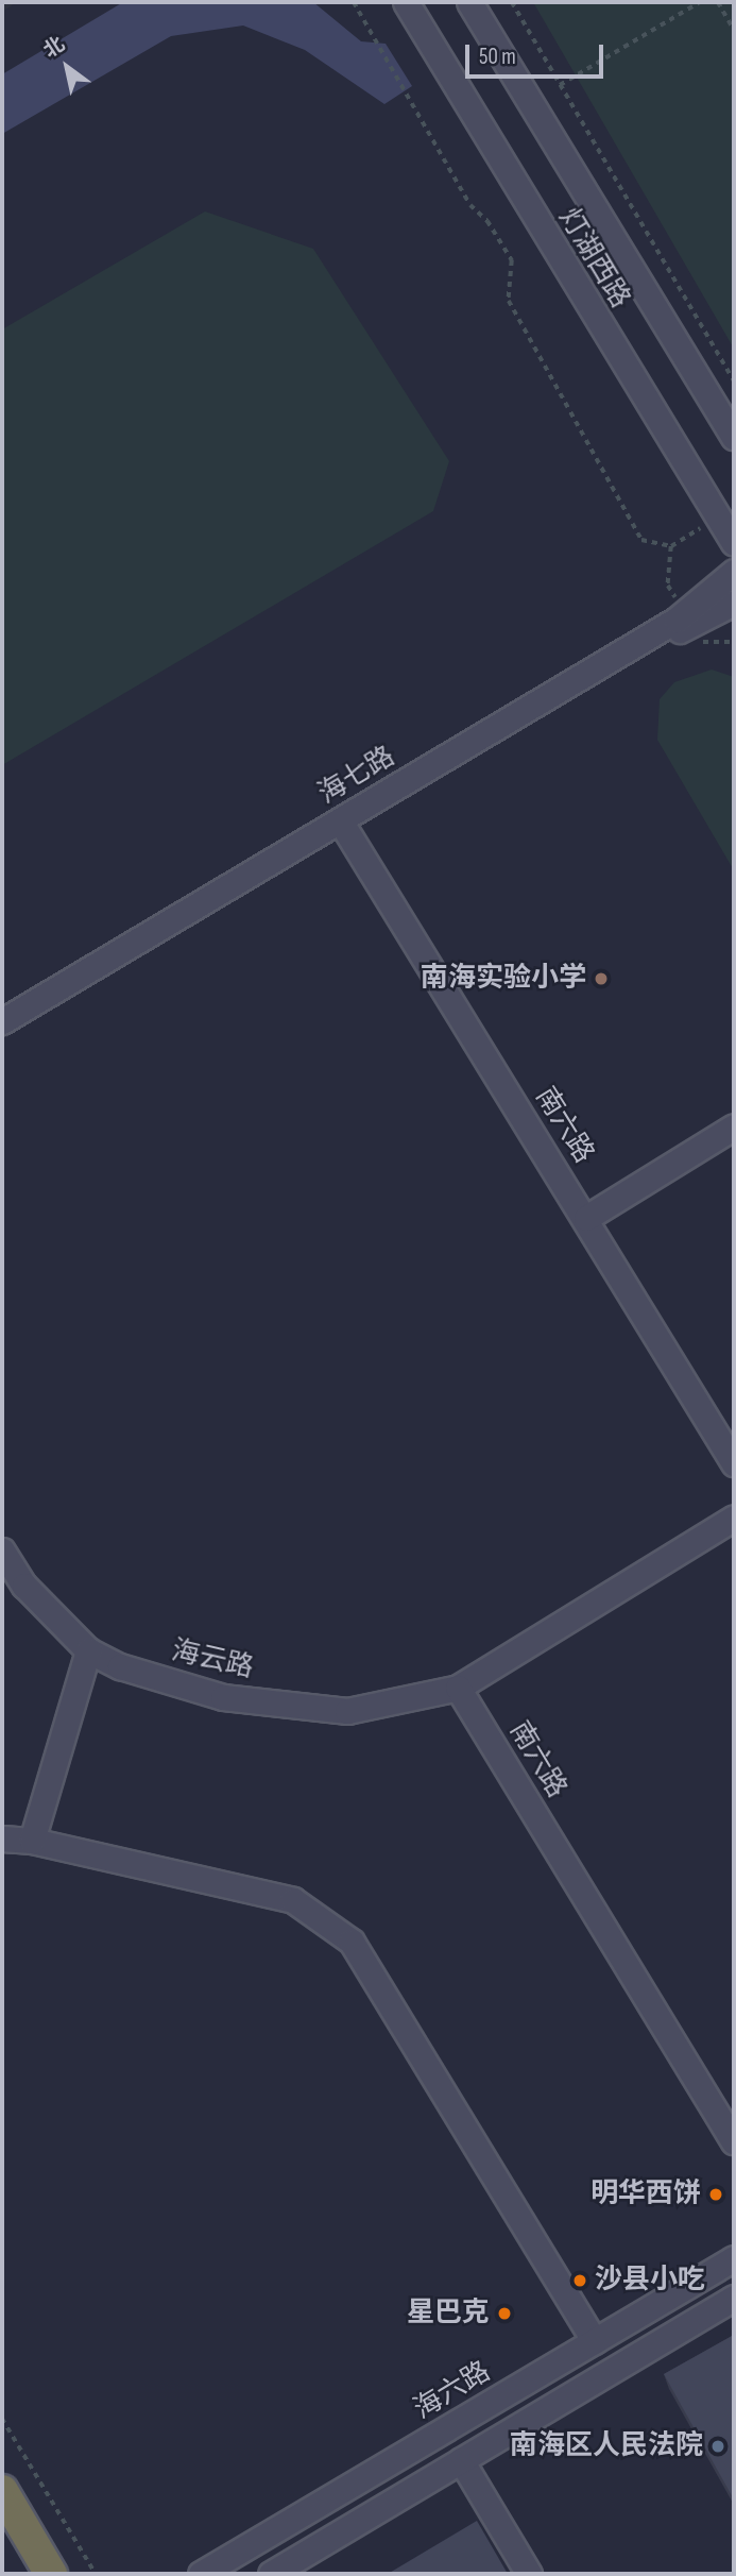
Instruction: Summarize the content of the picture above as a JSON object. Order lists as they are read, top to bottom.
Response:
{
  "streets": {
    "main road": [
      "灯湖西路",
      "海七路",
      "南六路",
      "海云路",
      "海六路"
    ]
  },
  "crossings": [
    ["海七路", "南六路"],
    ["南六路", "海云路"]
  ],
  "places": [
    "南海实验小学",
    "明华西饼",
    "沙县小吃",
    "星巴克",
    "南海区人民法院"
  ],
  "scale_bar": "50 m",
  "north": "top left"
}
